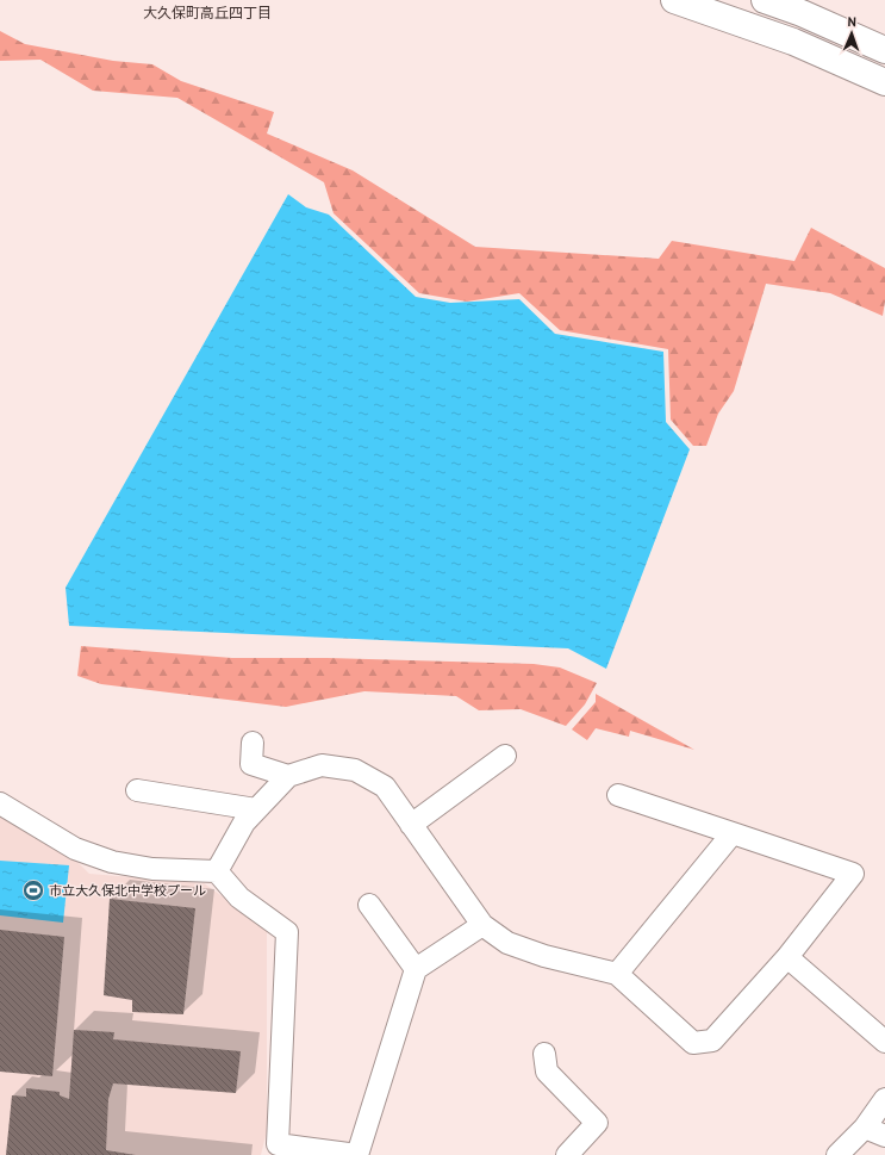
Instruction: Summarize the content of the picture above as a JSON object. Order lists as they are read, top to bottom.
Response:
{
  "districts": ["大久保町高丘四丁目"],
  "places": {
    "sports": ["市立大久保北中学校プール"]
  },
  "north": "top"
}
